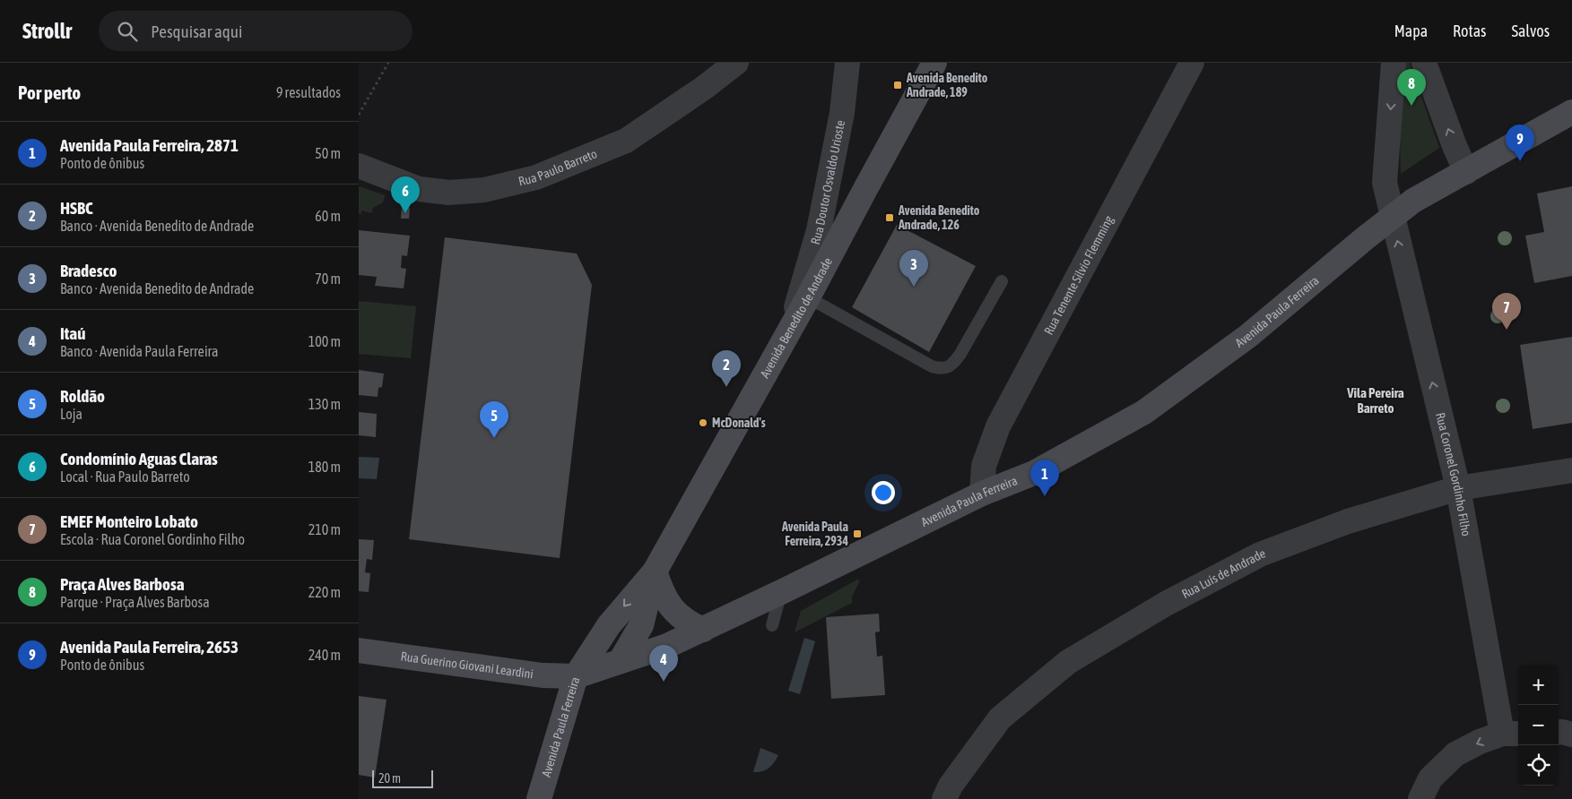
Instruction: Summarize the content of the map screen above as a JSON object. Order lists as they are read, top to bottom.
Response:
{
  "streets": {
    "main road": ["Avenida Paula Ferreira", "Avenida Benedito de Andrade", "Rua Guerino Giovani Leardini"],
    "street": [
      "Rua Paulo Barreto",
      "Rua Doutor Osvaldo Urioste",
      "Rua Tenente Silvio Flemming",
      "Rua Coronel Gordinho Filho",
      "Rua Luís de Andrade"
    ]
  },
  "crossings": [
    ["Rua Doutor Osvaldo Urioste", "Avenida Benedito de Andrade"],
    ["Rua Tenente Silvio Flemming", "Avenida Paula Ferreira"],
    ["Avenida Paula Ferreira", "Avenida Benedito de Andrade"],
    ["Avenida Paula Ferreira", "Rua Coronel Gordinho Filho"],
    ["Avenida Paula Ferreira", "Rua Guerino Giovani Leardini"],
    ["Avenida Benedito de Andrade", "Rua Guerino Giovani Leardini"],
    ["Rua Coronel Gordinho Filho", "Rua Luís de Andrade"]
  ],
  "districts": ["Vila Pereira Barreto"],
  "places": {
    "transit": ["Avenida Benedito Andrade, 189", "Avenida Benedito Andrade, 126", "Avenida Paula Ferreira, 2934"],
    "other": ["McDonald's"]
  },
  "scale_bar": "20 m",
  "page": {
    "header": "Strollr",
    "search": "Pesquisar aqui",
    "nav": ["Mapa", "Rotas", "Salvos"],
    "heading": ["Por perto", "9 resultados"],
    "pins": [
      "8",
      "9",
      "6",
      "3",
      "7",
      "2",
      "5",
      "1",
      "4"
    ],
    "list": [
      {
        "mark": "1",
        "name": "Avenida Paula Ferreira, 2871",
        "note": "Ponto de ônibus",
        "value": "50 m"
      },
      {
        "mark": "2",
        "name": "HSBC",
        "note": "Banco · Avenida Benedito de Andrade",
        "value": "60 m"
      },
      {
        "mark": "3",
        "name": "Bradesco",
        "note": "Banco · Avenida Benedito de Andrade",
        "value": "70 m"
      },
      {
        "mark": "4",
        "name": "Itaú",
        "note": "Banco · Avenida Paula Ferreira",
        "value": "100 m"
      },
      {
        "mark": "5",
        "name": "Roldão",
        "note": "Loja",
        "value": "130 m"
      },
      {
        "mark": "6",
        "name": "Condomínio Aguas Claras",
        "note": "Local · Rua Paulo Barreto",
        "value": "180 m"
      },
      {
        "mark": "7",
        "name": "EMEF Monteiro Lobato",
        "note": "Escola · Rua Coronel Gordinho Filho",
        "value": "210 m"
      },
      {
        "mark": "8",
        "name": "Praça Alves Barbosa",
        "note": "Parque · Praça Alves Barbosa",
        "value": "220 m"
      },
      {
        "mark": "9",
        "name": "Avenida Paula Ferreira, 2653",
        "note": "Ponto de ônibus",
        "value": "240 m"
      }
    ],
    "map_buttons": ["+", "−"],
    "scale": "20 m"
  }
}
